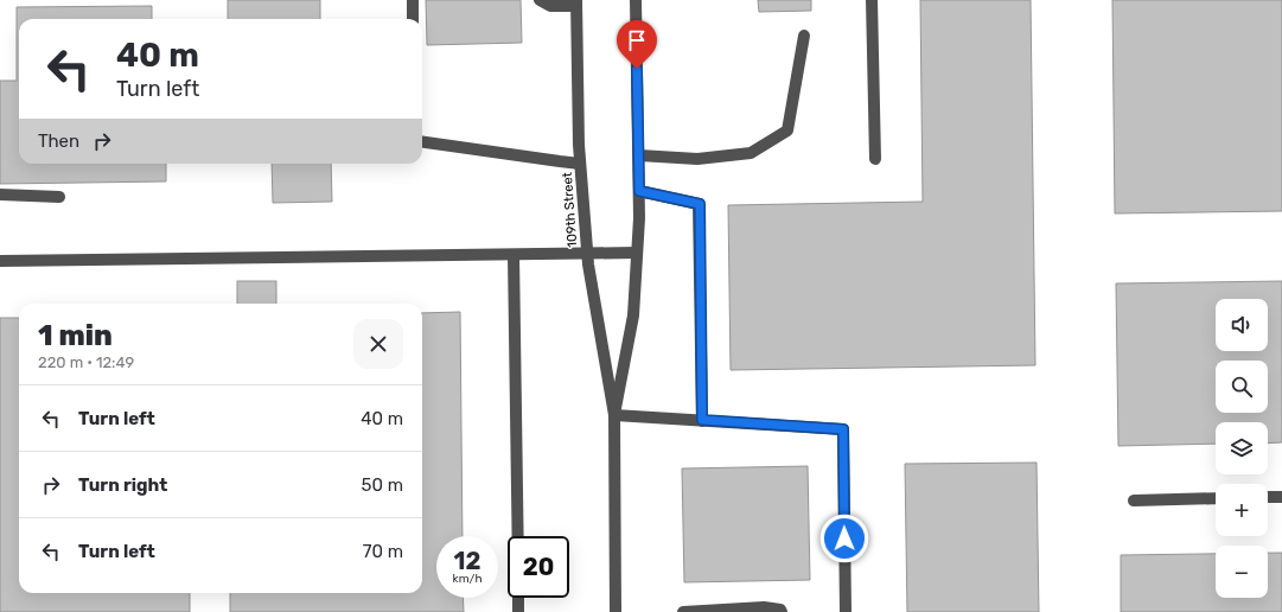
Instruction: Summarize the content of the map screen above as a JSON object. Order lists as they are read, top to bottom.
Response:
{
  "streets": {
    "street": ["109th Street"]
  },
  "page": {
    "turn": ["40 m", "Turn left"],
    "then": "Then",
    "map_buttons": ["+", "−"],
    "heading": ["1 min", "220 m · 12:49"],
    "list": [
      {
        "name": "Turn left",
        "value": "40 m"
      },
      {
        "name": "Turn right",
        "value": "50 m"
      },
      {
        "name": "Turn left",
        "value": "70 m"
      }
    ],
    "speed": "12 km/h",
    "limit": "20"
  }
}
